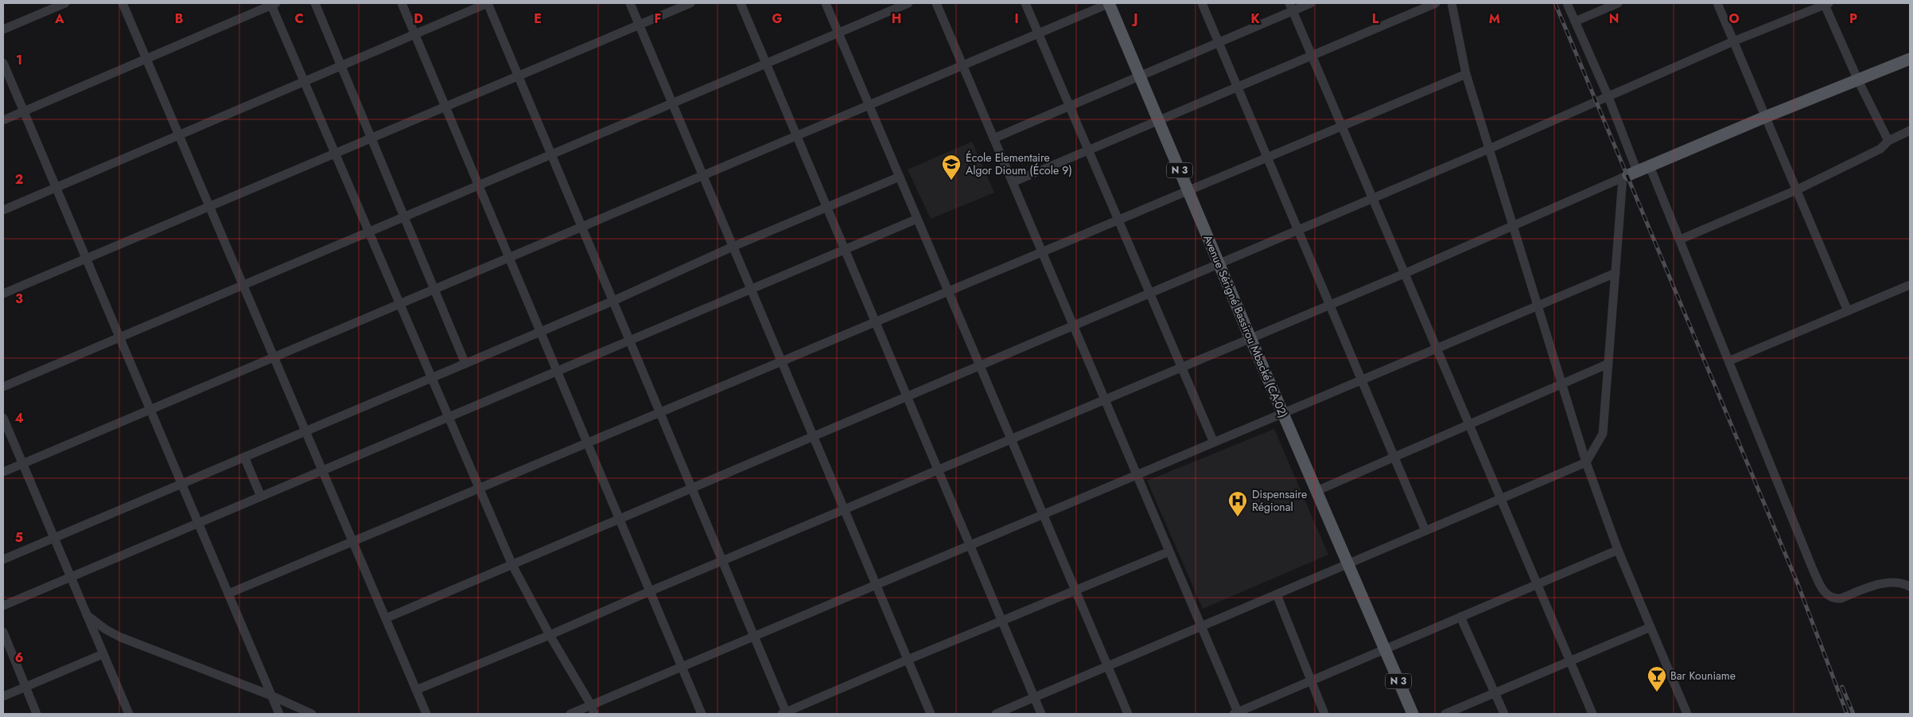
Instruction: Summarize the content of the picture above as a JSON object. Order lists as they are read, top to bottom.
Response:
{
  "streets": {
    "main road": ["N 3", "Avenue Sérigné Bassirou Mbacké (CA-02)"]
  },
  "crossings": [
    ["N 3", "Avenue Sérigné Bassirou Mbacké (CA-02)"]
  ],
  "places": {
    "school or university": ["École Elementaire Algor Dioum (École 9)"],
    "hospital": ["Dispensaire Régional"],
    "bar": ["Bar Kouniame"]
  },
  "grid": {
    "columns": [
      "A",
      "B",
      "C",
      "D",
      "E",
      "F",
      "G",
      "H",
      "I",
      "J",
      "K",
      "L",
      "M",
      "N",
      "O",
      "P"
    ],
    "rows": [
      "1",
      "2",
      "3",
      "4",
      "5",
      "6"
    ]
  }
}
